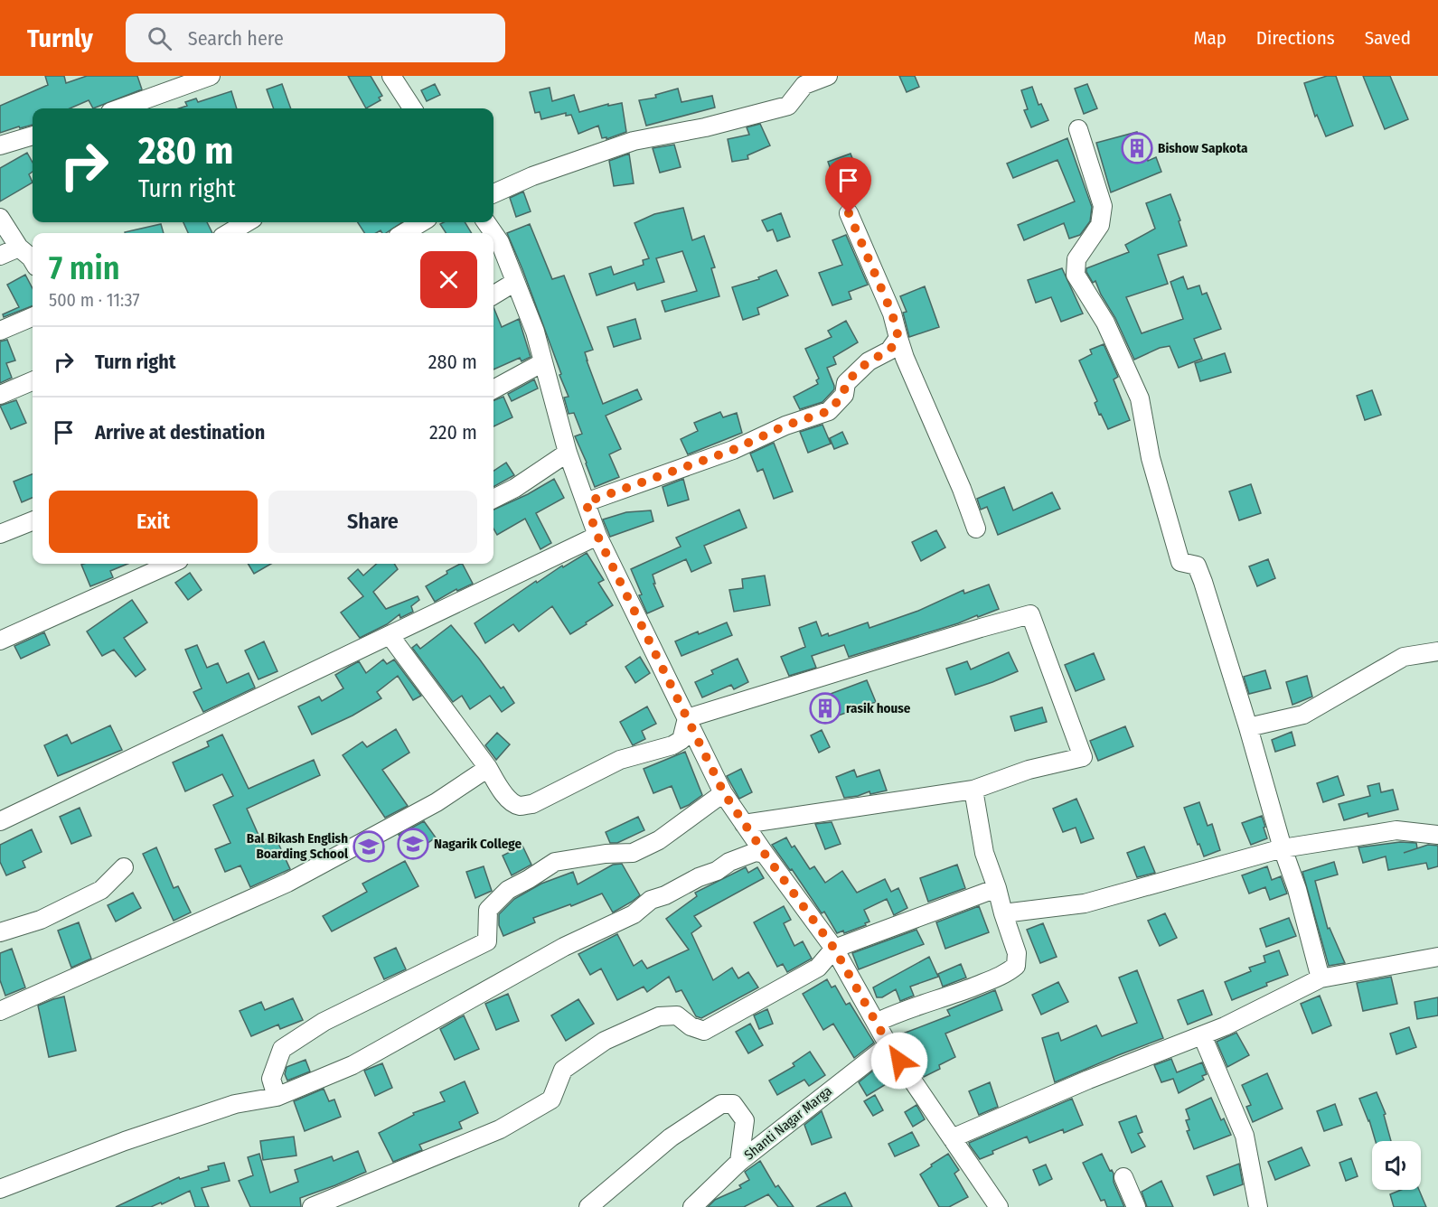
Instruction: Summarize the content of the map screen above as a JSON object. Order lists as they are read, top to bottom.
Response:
{
  "streets": {
    "street": ["Shanti Nagar Marga"]
  },
  "places": {
    "building": ["Bishow Sapkota", "rasik house"],
    "school or university": ["Nagarik College", "Bal Bikash English Boarding School"]
  },
  "page": {
    "header": "Turnly",
    "search": "Search here",
    "nav": ["Map", "Directions", "Saved"],
    "turn": ["280 m", "Turn right"],
    "heading": ["7 min", "500 m · 11:37"],
    "list": [
      {
        "name": "Turn right",
        "value": "280 m"
      },
      {
        "name": "Arrive at destination",
        "value": "220 m"
      }
    ],
    "buttons": ["Exit", "Share"]
  }
}
